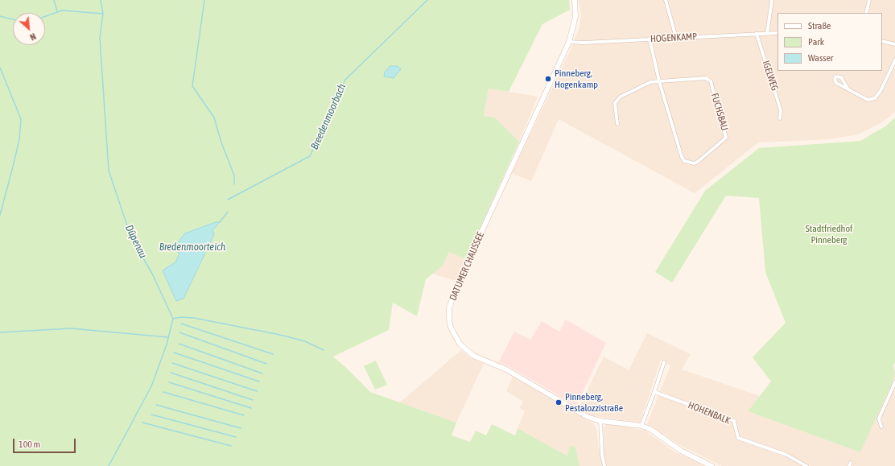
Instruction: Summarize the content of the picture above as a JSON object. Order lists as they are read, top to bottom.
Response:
{
  "streets": {
    "street": [
      "HOGENKAMP",
      "IGELWEG",
      "FUCHSBAU",
      "DATUMER CHAUSSEE",
      "HOHENBALK"
    ]
  },
  "crossings": [
    ["HOGENKAMP", "IGELWEG"],
    ["HOGENKAMP", "FUCHSBAU"],
    ["HOGENKAMP", "DATUMER CHAUSSEE"]
  ],
  "water": ["Breedenmoorbach", "Düpenau", "Bredenmoorteich"],
  "parks": ["Stadtfriedhof Pinneberg"],
  "places": ["Pinneberg, Hogenkamp", "Pinneberg, Pestalozzistraße"],
  "legend": ["Straße", "Park", "Wasser"],
  "scale_bar": "100 m",
  "north": "bottom right"
}
